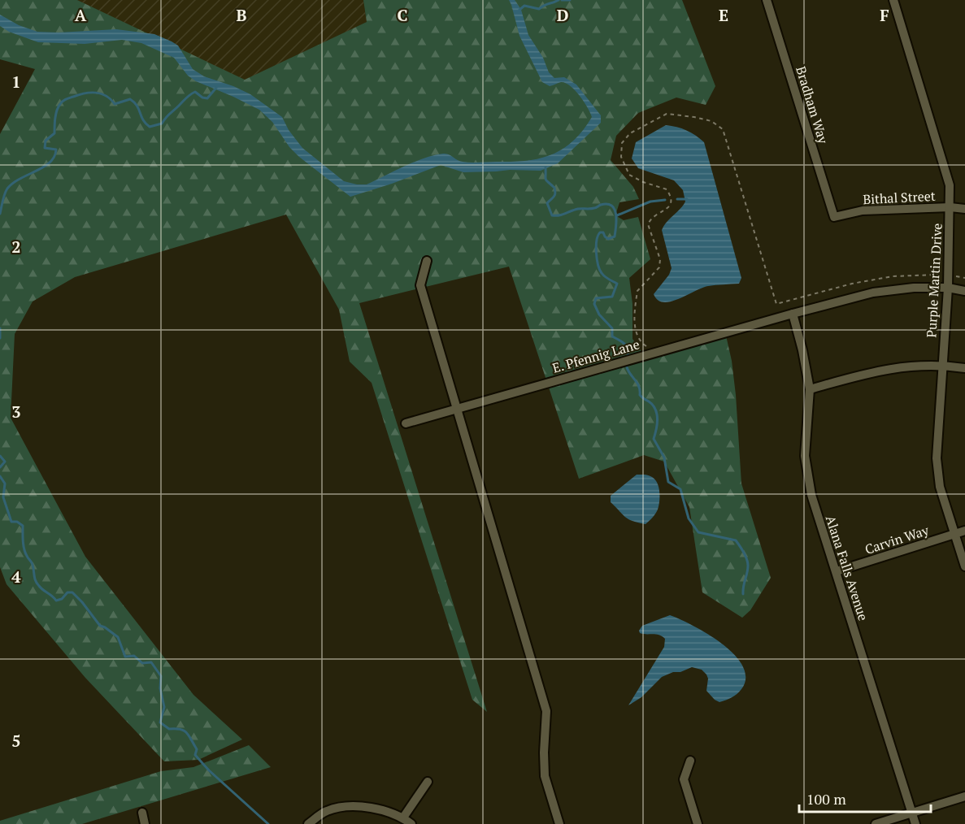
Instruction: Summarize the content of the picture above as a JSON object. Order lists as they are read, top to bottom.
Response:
{
  "streets": {
    "street": [
      "Bradham Way",
      "Bithal Street",
      "Purple Martin Drive",
      "E. Pfennig Lane",
      "Carvin Way",
      "Alana Falls Avenue"
    ]
  },
  "crossings": [
    ["Bradham Way", "Bithal Street"],
    ["Bithal Street", "Purple Martin Drive"],
    ["Purple Martin Drive", "E. Pfennig Lane"],
    ["Purple Martin Drive", "Carvin Way"],
    ["E. Pfennig Lane", "Alana Falls Avenue"],
    ["Carvin Way", "Alana Falls Avenue"]
  ],
  "scale_bar": "100 m",
  "grid": {
    "columns": [
      "A",
      "B",
      "C",
      "D",
      "E",
      "F"
    ],
    "rows": [
      "1",
      "2",
      "3",
      "4",
      "5"
    ]
  }
}
